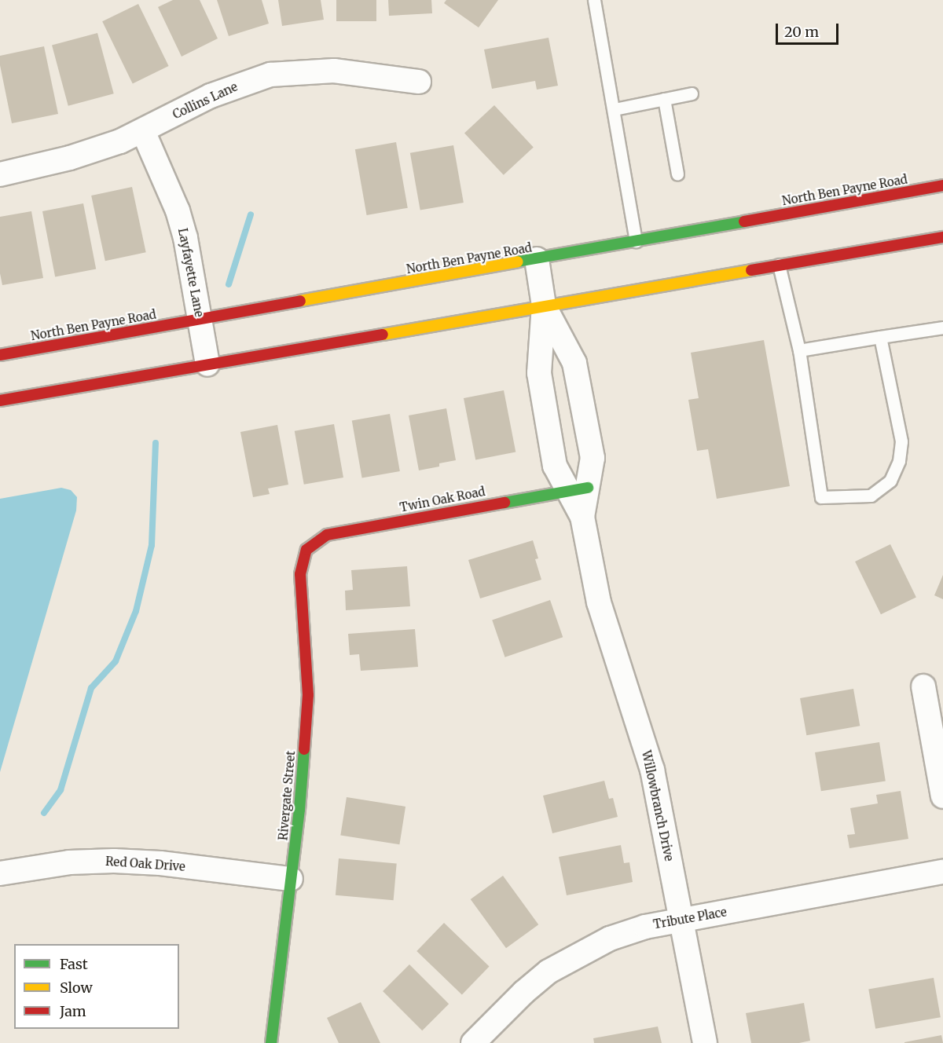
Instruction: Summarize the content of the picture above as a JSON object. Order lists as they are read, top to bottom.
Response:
{
  "streets": {
    "street": [
      "Collins Lane",
      "North Ben Payne Road",
      "Layfayette Lane",
      "Twin Oak Road",
      "Rivergate Street",
      "Willowbranch Drive",
      "Red Oak Drive",
      "Tribute Place"
    ]
  },
  "crossings": [
    ["Collins Lane", "Layfayette Lane"],
    ["North Ben Payne Road", "Layfayette Lane"],
    ["North Ben Payne Road", "Willowbranch Drive"],
    ["Twin Oak Road", "Rivergate Street"],
    ["Twin Oak Road", "Willowbranch Drive"],
    ["Rivergate Street", "Red Oak Drive"],
    ["Willowbranch Drive", "Tribute Place"]
  ],
  "legend": ["Fast", "Slow", "Jam"],
  "scale_bar": "20 m"
}
